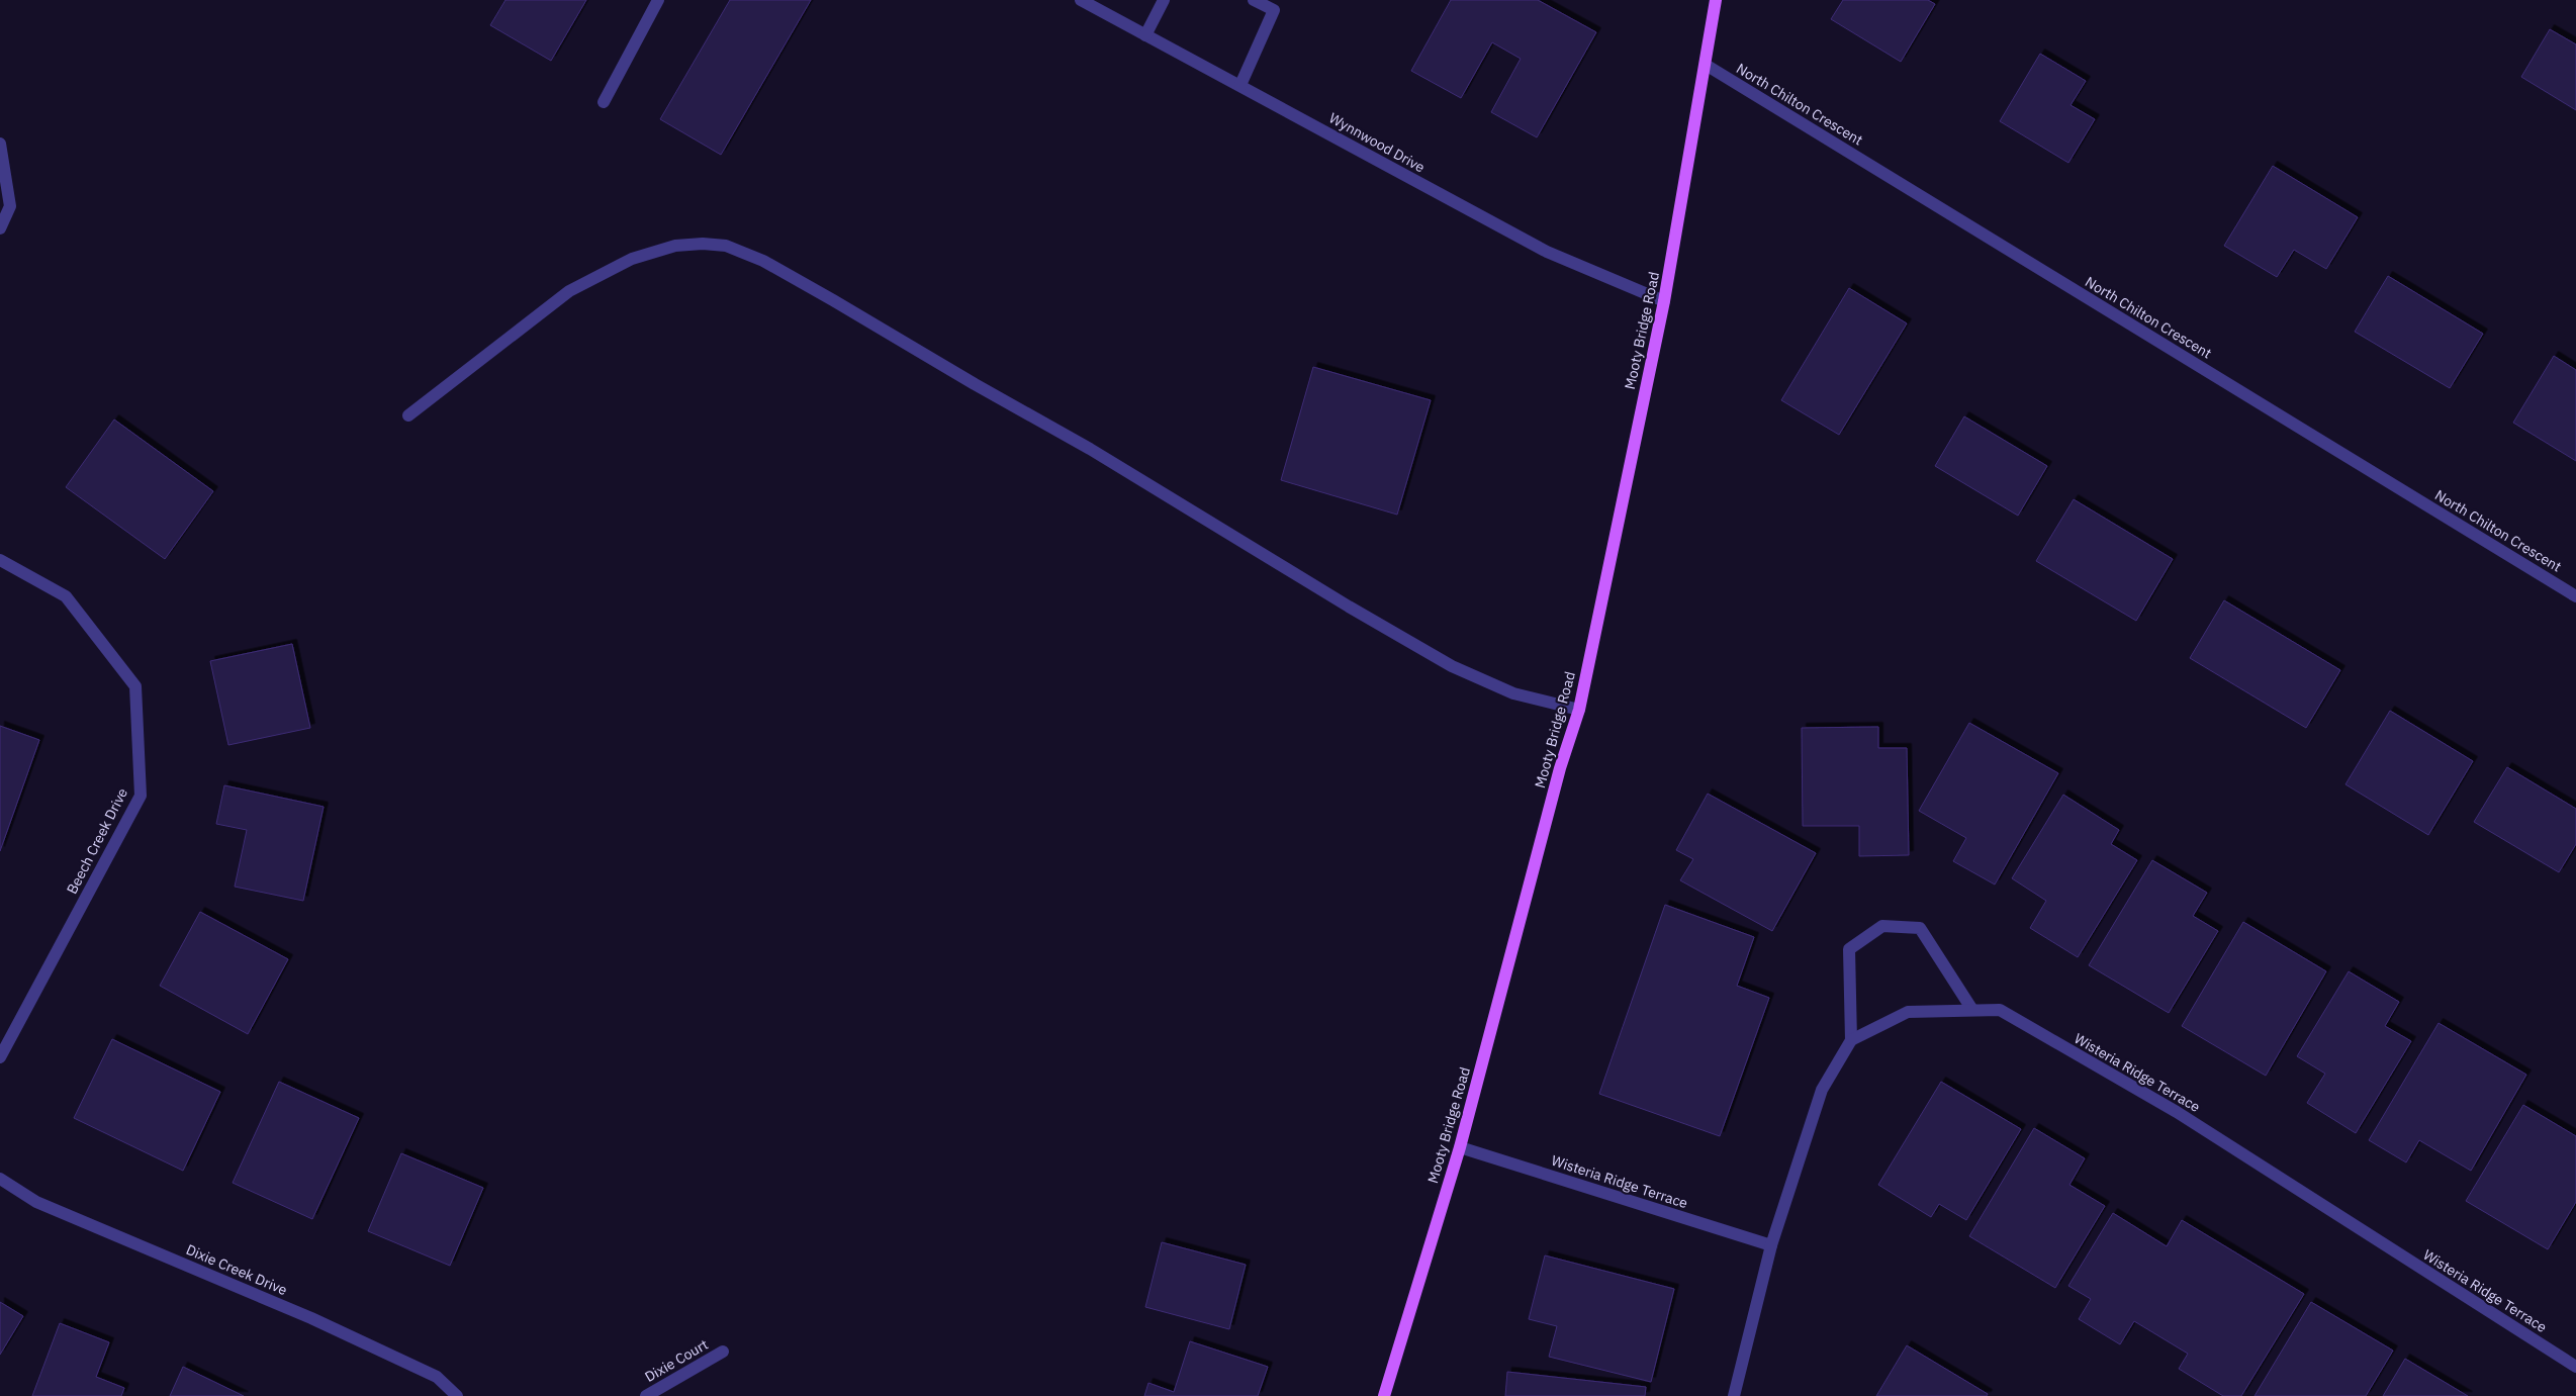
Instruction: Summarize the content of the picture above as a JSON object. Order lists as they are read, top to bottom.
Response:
{
  "streets": {
    "main road": ["Mooty Bridge Road"],
    "street": [
      "North Chilton Crescent",
      "Wynnwood Drive",
      "Beech Creek Drive",
      "Wisteria Ridge Terrace",
      "Dixie Creek Drive",
      "Dixie Court"
    ]
  },
  "crossings": [
    ["North Chilton Crescent", "Mooty Bridge Road"],
    ["Wynnwood Drive", "Mooty Bridge Road"],
    ["Mooty Bridge Road", "Wisteria Ridge Terrace"]
  ]
}
